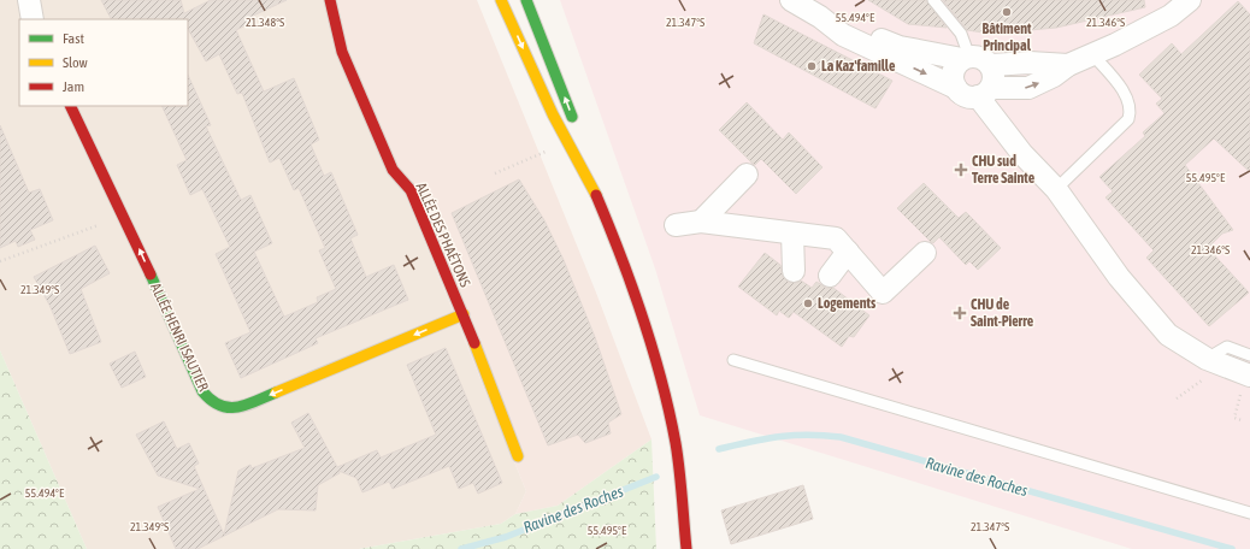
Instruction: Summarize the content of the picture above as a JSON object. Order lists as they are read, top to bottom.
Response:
{
  "streets": {
    "street": ["ALLÉE DES PHAÉTONS", "ALLÉE HENRI ISAUTIER"]
  },
  "crossings": [
    ["ALLÉE DES PHAÉTONS", "ALLÉE HENRI ISAUTIER"]
  ],
  "water": ["Ravine des Roches"],
  "places": {
    "other": ["Bâtiment Principal", "La Kaz'famille", "Logements"],
    "health": ["CHU sud Terre Sainte", "CHU de Saint-Pierre"]
  },
  "legend": ["Fast", "Slow", "Jam"],
  "coordinates": [
    "55.494°E",
    "21.348°S",
    "21.346°S",
    "21.347°S",
    "55.495°E",
    "21.349°S"
  ]
}
